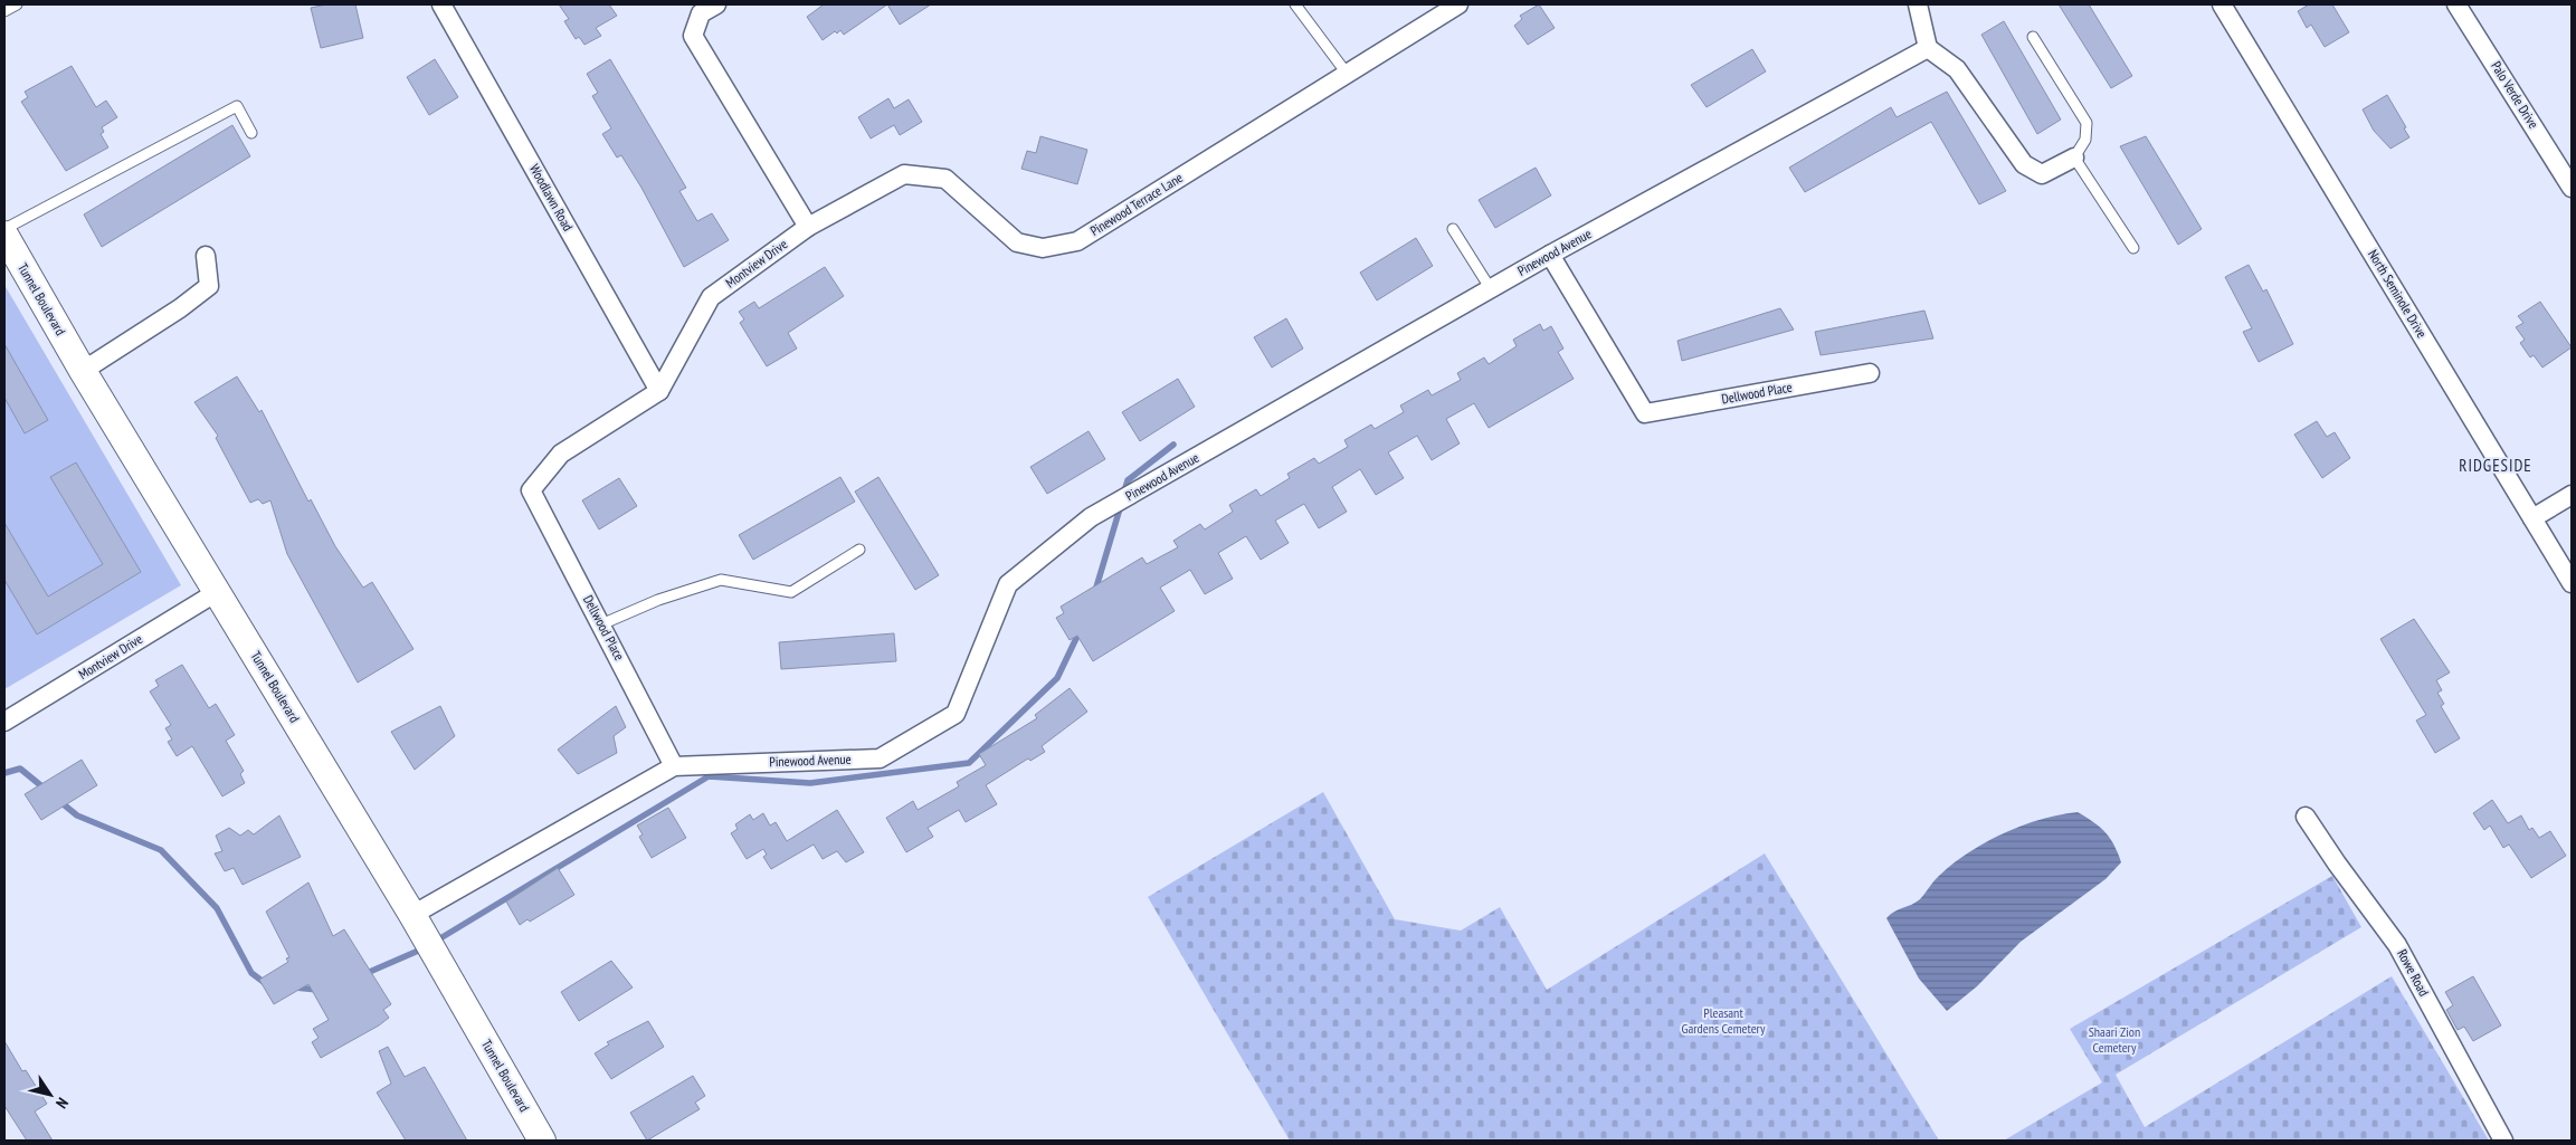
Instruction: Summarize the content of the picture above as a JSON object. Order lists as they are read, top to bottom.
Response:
{
  "streets": {
    "street": [
      "Palo Verde Drive",
      "Woodlawn Road",
      "Pinewood Terrace Lane",
      "Pinewood Avenue",
      "Montview Drive",
      "North Seminole Drive",
      "Tunnel Boulevard",
      "Dellwood Place",
      "Rowe Road"
    ]
  },
  "crossings": [
    ["Woodlawn Road", "Montview Drive"],
    ["Pinewood Terrace Lane", "Montview Drive"],
    ["Pinewood Avenue", "Tunnel Boulevard"],
    ["Pinewood Avenue", "Dellwood Place"],
    ["Montview Drive", "Tunnel Boulevard"],
    ["Montview Drive", "Dellwood Place"]
  ],
  "districts": ["RIDGESIDE"],
  "parks": ["Pleasant Gardens Cemetery", "Shaari Zion Cemetery"],
  "north": "bottom right"
}
